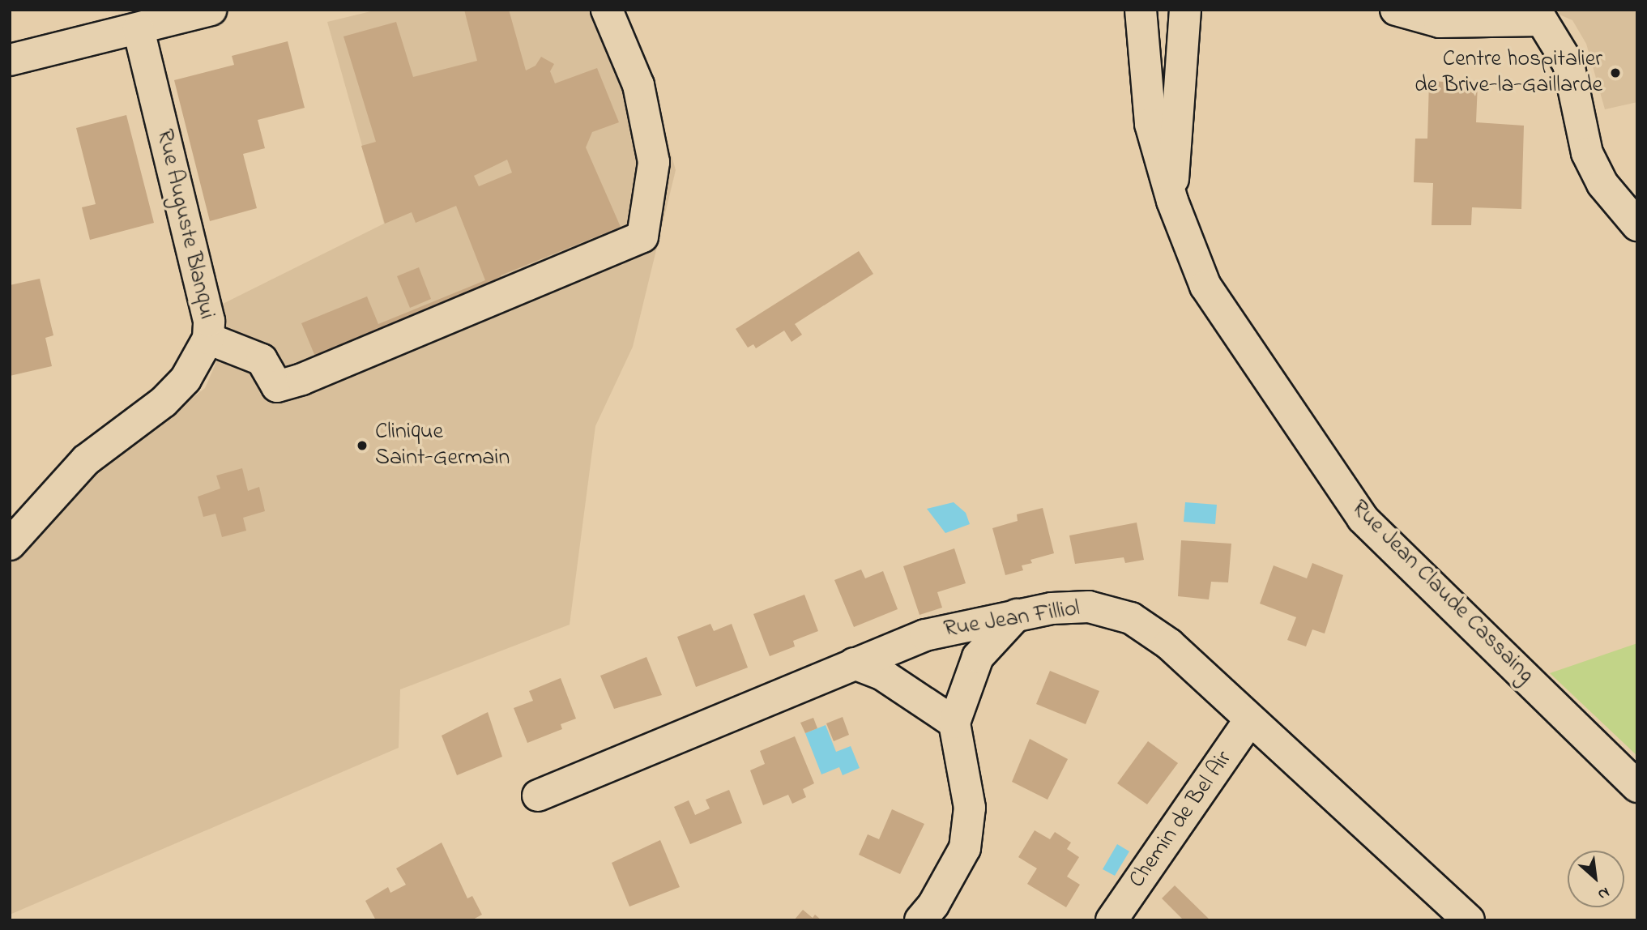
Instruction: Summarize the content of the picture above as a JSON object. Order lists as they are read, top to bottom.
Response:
{
  "streets": {
    "street": [
      "Rue Auguste Blanqui",
      "Rue Jean Claude Cassaing",
      "Rue Jean Filliol",
      "Chemin de Bel Air"
    ]
  },
  "crossings": [
    ["Rue Jean Filliol", "Chemin de Bel Air"]
  ],
  "places": ["Centre hospitalier de Brive-la-Gaillarde", "Clinique Saint-Germain"],
  "north": "bottom right"
}
